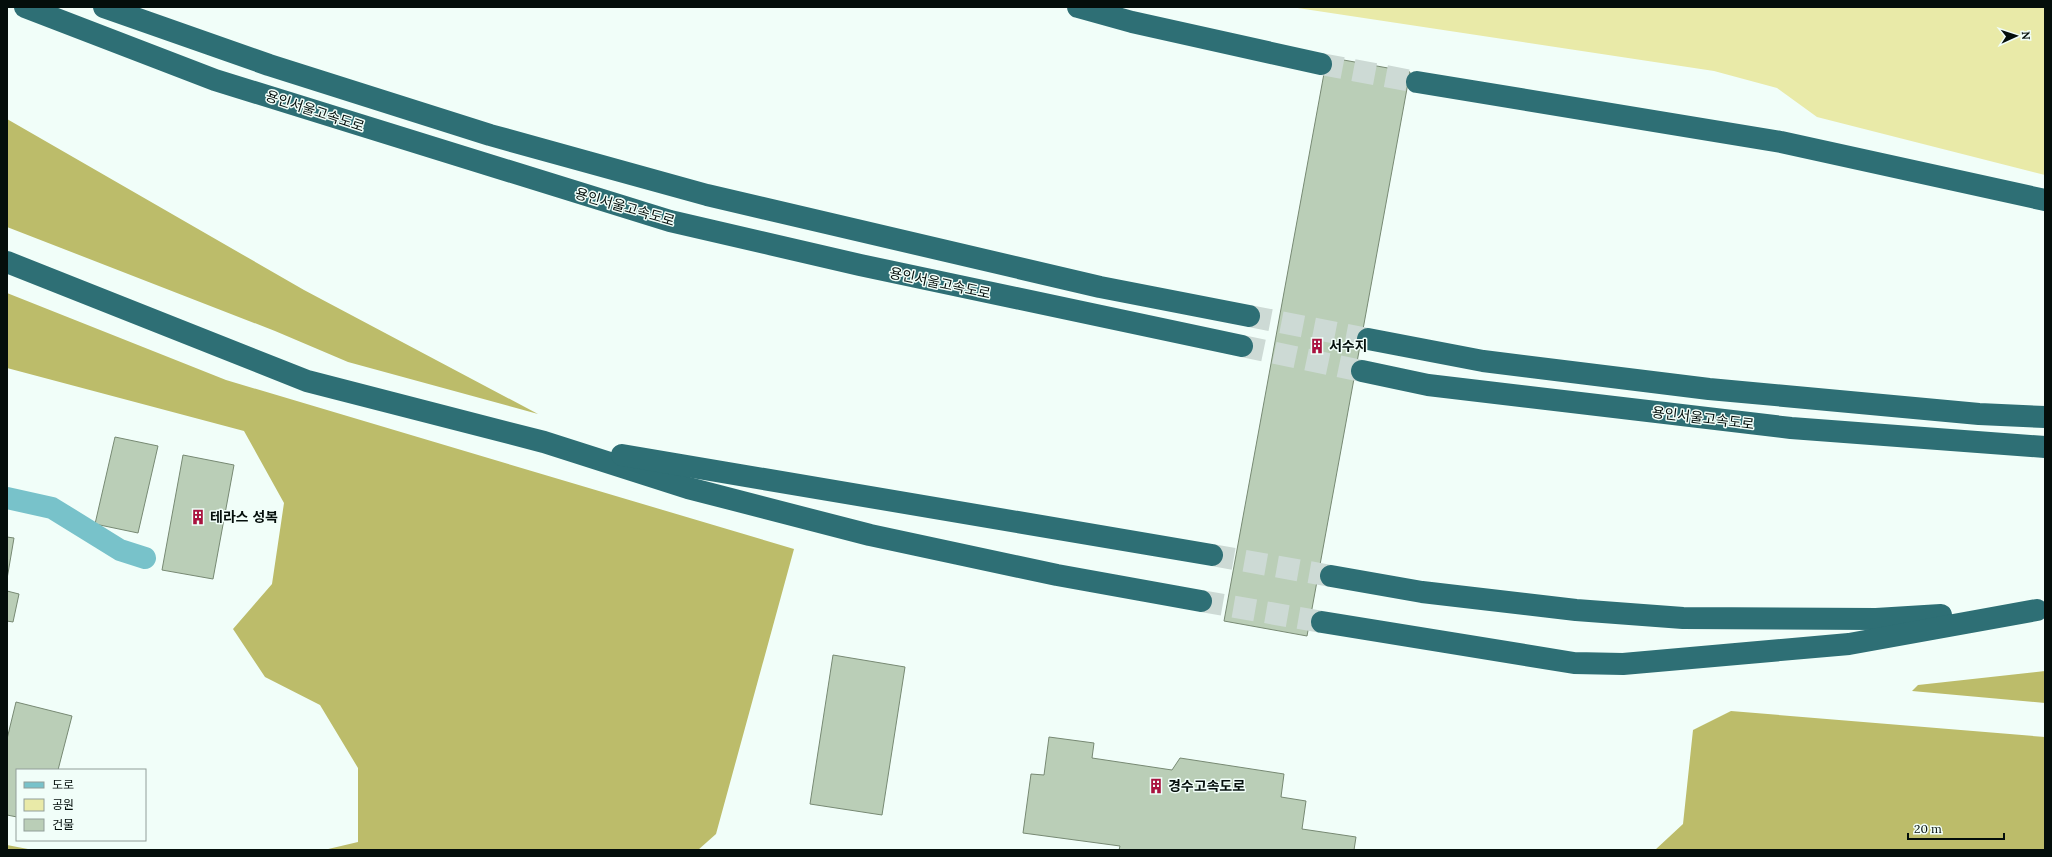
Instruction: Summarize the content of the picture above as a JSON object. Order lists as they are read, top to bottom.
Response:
{
  "streets": {
    "highway": ["용인서울고속도로"]
  },
  "places": {
    "building": ["서수지", "테라스 성복", "경수고속도로"]
  },
  "legend": ["도로", "공원", "건물"],
  "scale_bar": "20 m",
  "north": "right"
}
